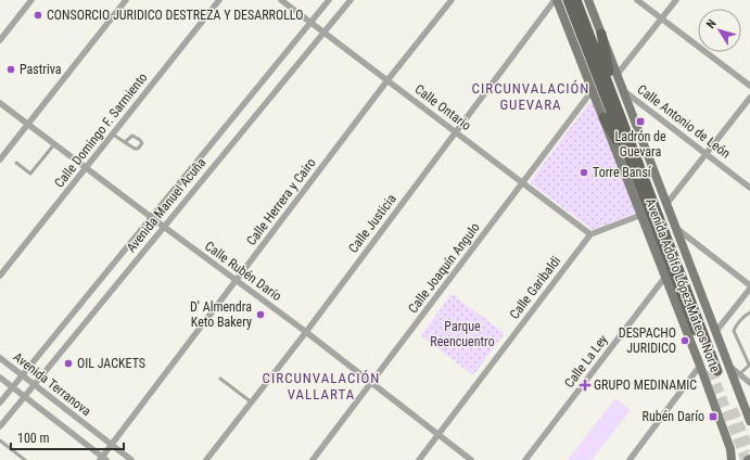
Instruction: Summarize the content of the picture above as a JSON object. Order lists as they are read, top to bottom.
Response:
{
  "streets": {
    "main road": ["Avenida Adolfo López Mateos Norte"],
    "street": [
      "Calle Ontario",
      "Calle Antonio de León",
      "Calle Domingo F. Sarmiento",
      "Calle Herrera y Cairo",
      "Avenida Manuel Acuña",
      "Calle Justicia",
      "Calle Joaquín Angulo",
      "Calle Rubén Darío",
      "Calle Garibaldi",
      "Calle La Ley",
      "Avenida Terranova"
    ]
  },
  "crossings": [
    ["Calle Ontario", "Calle Herrera y Cairo"],
    ["Calle Ontario", "Avenida Manuel Acuña"],
    ["Calle Ontario", "Calle Justicia"],
    ["Calle Ontario", "Calle Joaquín Angulo"],
    ["Calle Ontario", "Calle Garibaldi"],
    ["Calle Antonio de León", "Avenida Adolfo López Mateos Norte"],
    ["Calle Domingo F. Sarmiento", "Calle Rubén Darío"],
    ["Calle Herrera y Cairo", "Calle Rubén Darío"],
    ["Calle Herrera y Cairo", "Avenida Terranova"],
    ["Avenida Manuel Acuña", "Calle Rubén Darío"],
    ["Avenida Manuel Acuña", "Avenida Terranova"],
    ["Calle Justicia", "Calle Rubén Darío"],
    ["Calle Justicia", "Avenida Adolfo López Mateos Norte"],
    ["Calle Joaquín Angulo", "Calle Rubén Darío"],
    ["Calle Joaquín Angulo", "Avenida Adolfo López Mateos Norte"],
    ["Calle Rubén Darío", "Calle Garibaldi"],
    ["Avenida Adolfo López Mateos Norte", "Calle La Ley"]
  ],
  "districts": ["CIRCUNVALACIÓN GUEVARA", "CIRCUNVALACIÓN VALLARTA"],
  "parks": ["Parque Reencuentro"],
  "places": {
    "other": [
      "CONSORCIO JURIDICO DESTREZA Y DESARROLLO",
      "Pastriva",
      "Torre Bansí",
      "D' Almendra Keto Bakery",
      "DESPACHO JURIDICO",
      "OIL JACKETS"
    ],
    "transit": ["Ladrón de Guevara", "Rubén Darío"],
    "health": ["GRUPO MEDINAMIC"]
  },
  "scale_bar": "100 m",
  "north": "top left"
}
